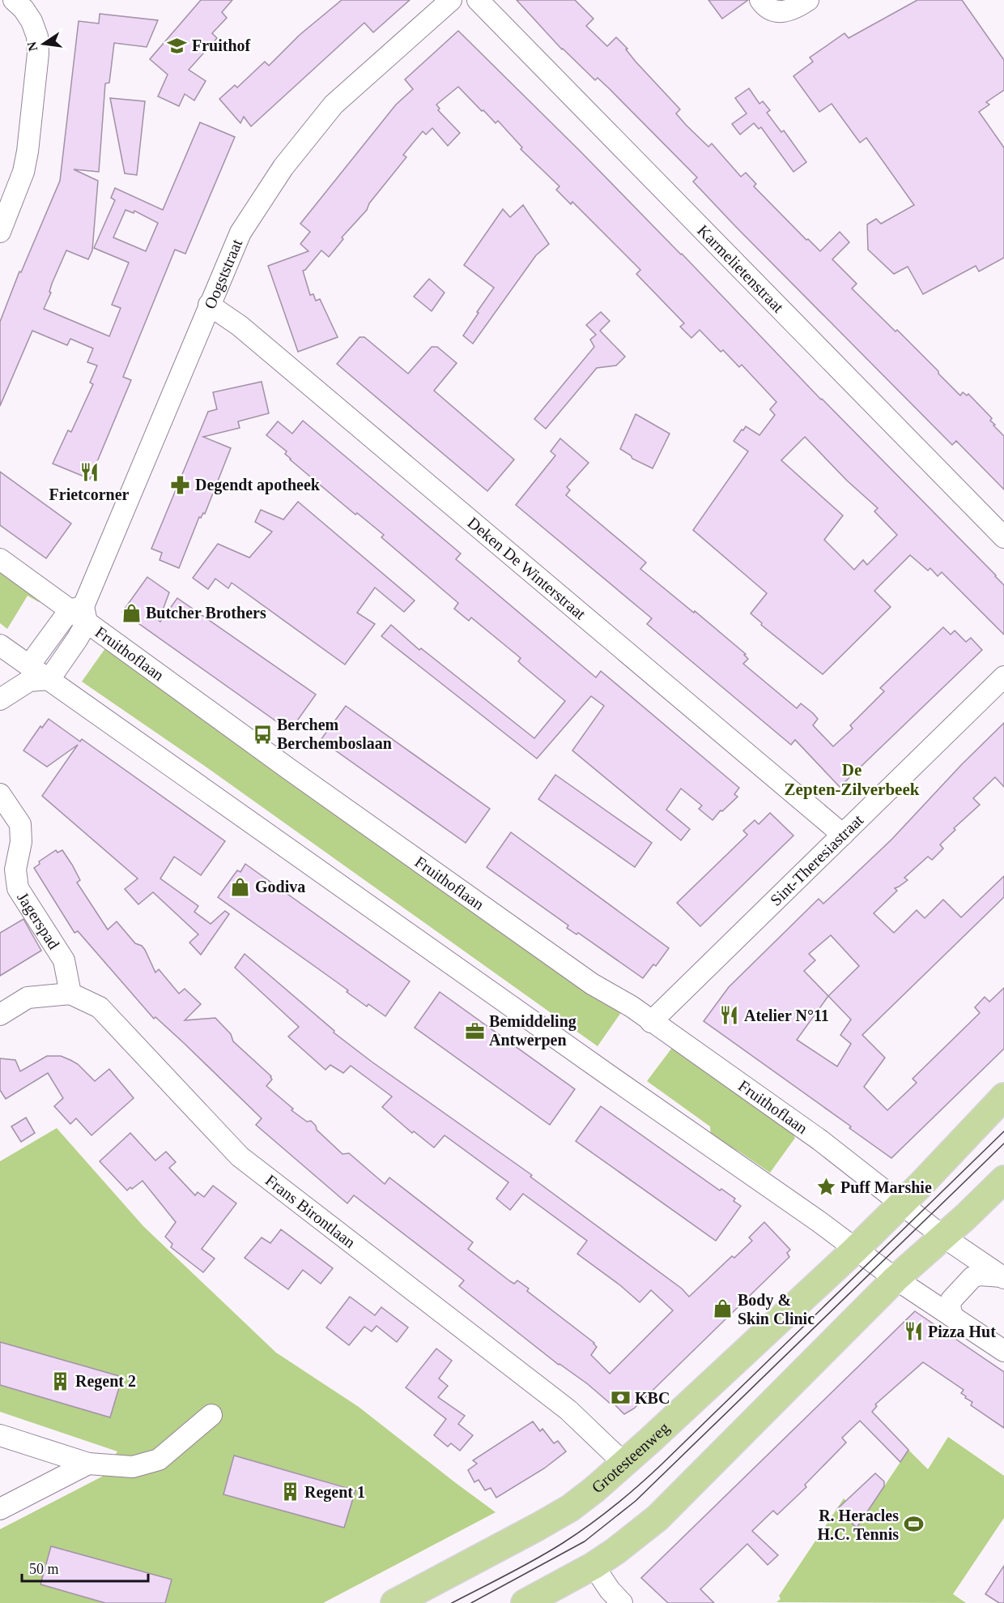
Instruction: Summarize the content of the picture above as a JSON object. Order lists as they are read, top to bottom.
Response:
{
  "streets": {
    "main road": ["Grotesteenweg"],
    "street": [
      "Karmelietenstraat",
      "Oogststraat",
      "Deken De Winterstraat",
      "Fruithoflaan",
      "Sint-Theresiastraat",
      "Jagerspad",
      "Frans Birontlaan"
    ]
  },
  "crossings": [
    ["Oogststraat", "Deken De Winterstraat"],
    ["Oogststraat", "Fruithoflaan"],
    ["Deken De Winterstraat", "Sint-Theresiastraat"],
    ["Fruithoflaan", "Sint-Theresiastraat"],
    ["Fruithoflaan", "Grotesteenweg"],
    ["Jagerspad", "Frans Birontlaan"],
    ["Frans Birontlaan", "Grotesteenweg"]
  ],
  "districts": ["De Zepten-Zilverbeek"],
  "places": {
    "school or university": ["Fruithof"],
    "restaurant": ["Frietcorner", "Atelier N°11", "Pizza Hut"],
    "pharmacy": ["Degendt apotheek"],
    "shop": ["Butcher Brothers", "Godiva", "Body & Skin Clinic"],
    "bus stop": ["Berchem Berchemboslaan"],
    "office": ["Bemiddeling Antwerpen"],
    "place": ["Puff Marshie"],
    "building": ["Regent 2", "Regent 1"],
    "bank": ["KBC"],
    "sports": ["R. Heracles H.C. Tennis"]
  },
  "scale_bar": "50 m",
  "north": "left"
}
